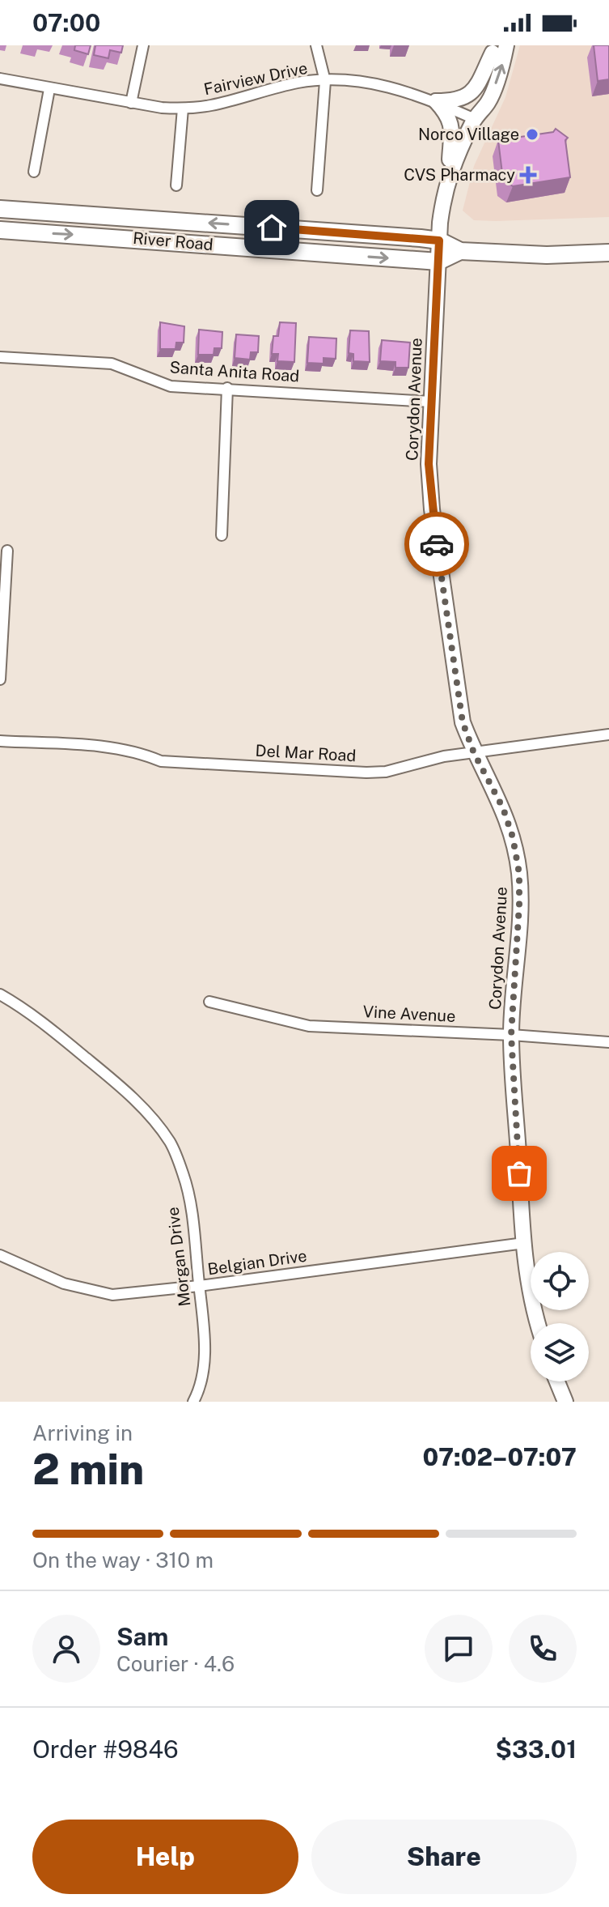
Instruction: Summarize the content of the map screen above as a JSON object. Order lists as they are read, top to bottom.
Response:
{
  "streets": {
    "main road": ["River Road", "Corydon Avenue"],
    "street": [
      "Fairview Drive",
      "Santa Anita Road",
      "Del Mar Road",
      "Vine Avenue",
      "Morgan Drive",
      "Belgian Drive"
    ]
  },
  "crossings": [
    ["River Road", "Corydon Avenue"],
    ["Santa Anita Road", "Corydon Avenue"],
    ["Corydon Avenue", "Del Mar Road"],
    ["Corydon Avenue", "Vine Avenue"],
    ["Corydon Avenue", "Belgian Drive"],
    ["Morgan Drive", "Belgian Drive"]
  ],
  "places": {
    "other": ["Norco Village"],
    "health": ["CVS Pharmacy"]
  },
  "page": {
    "status": "07:00",
    "heading": ["2 min", "Arriving in", "07:02–07:07"],
    "panel": [
      "Sam",
      "Courier · 4.6",
      "Order #9846",
      "$33.01"
    ],
    "bar": "On the way · 310 m",
    "buttons": ["Help", "Share"]
  }
}
